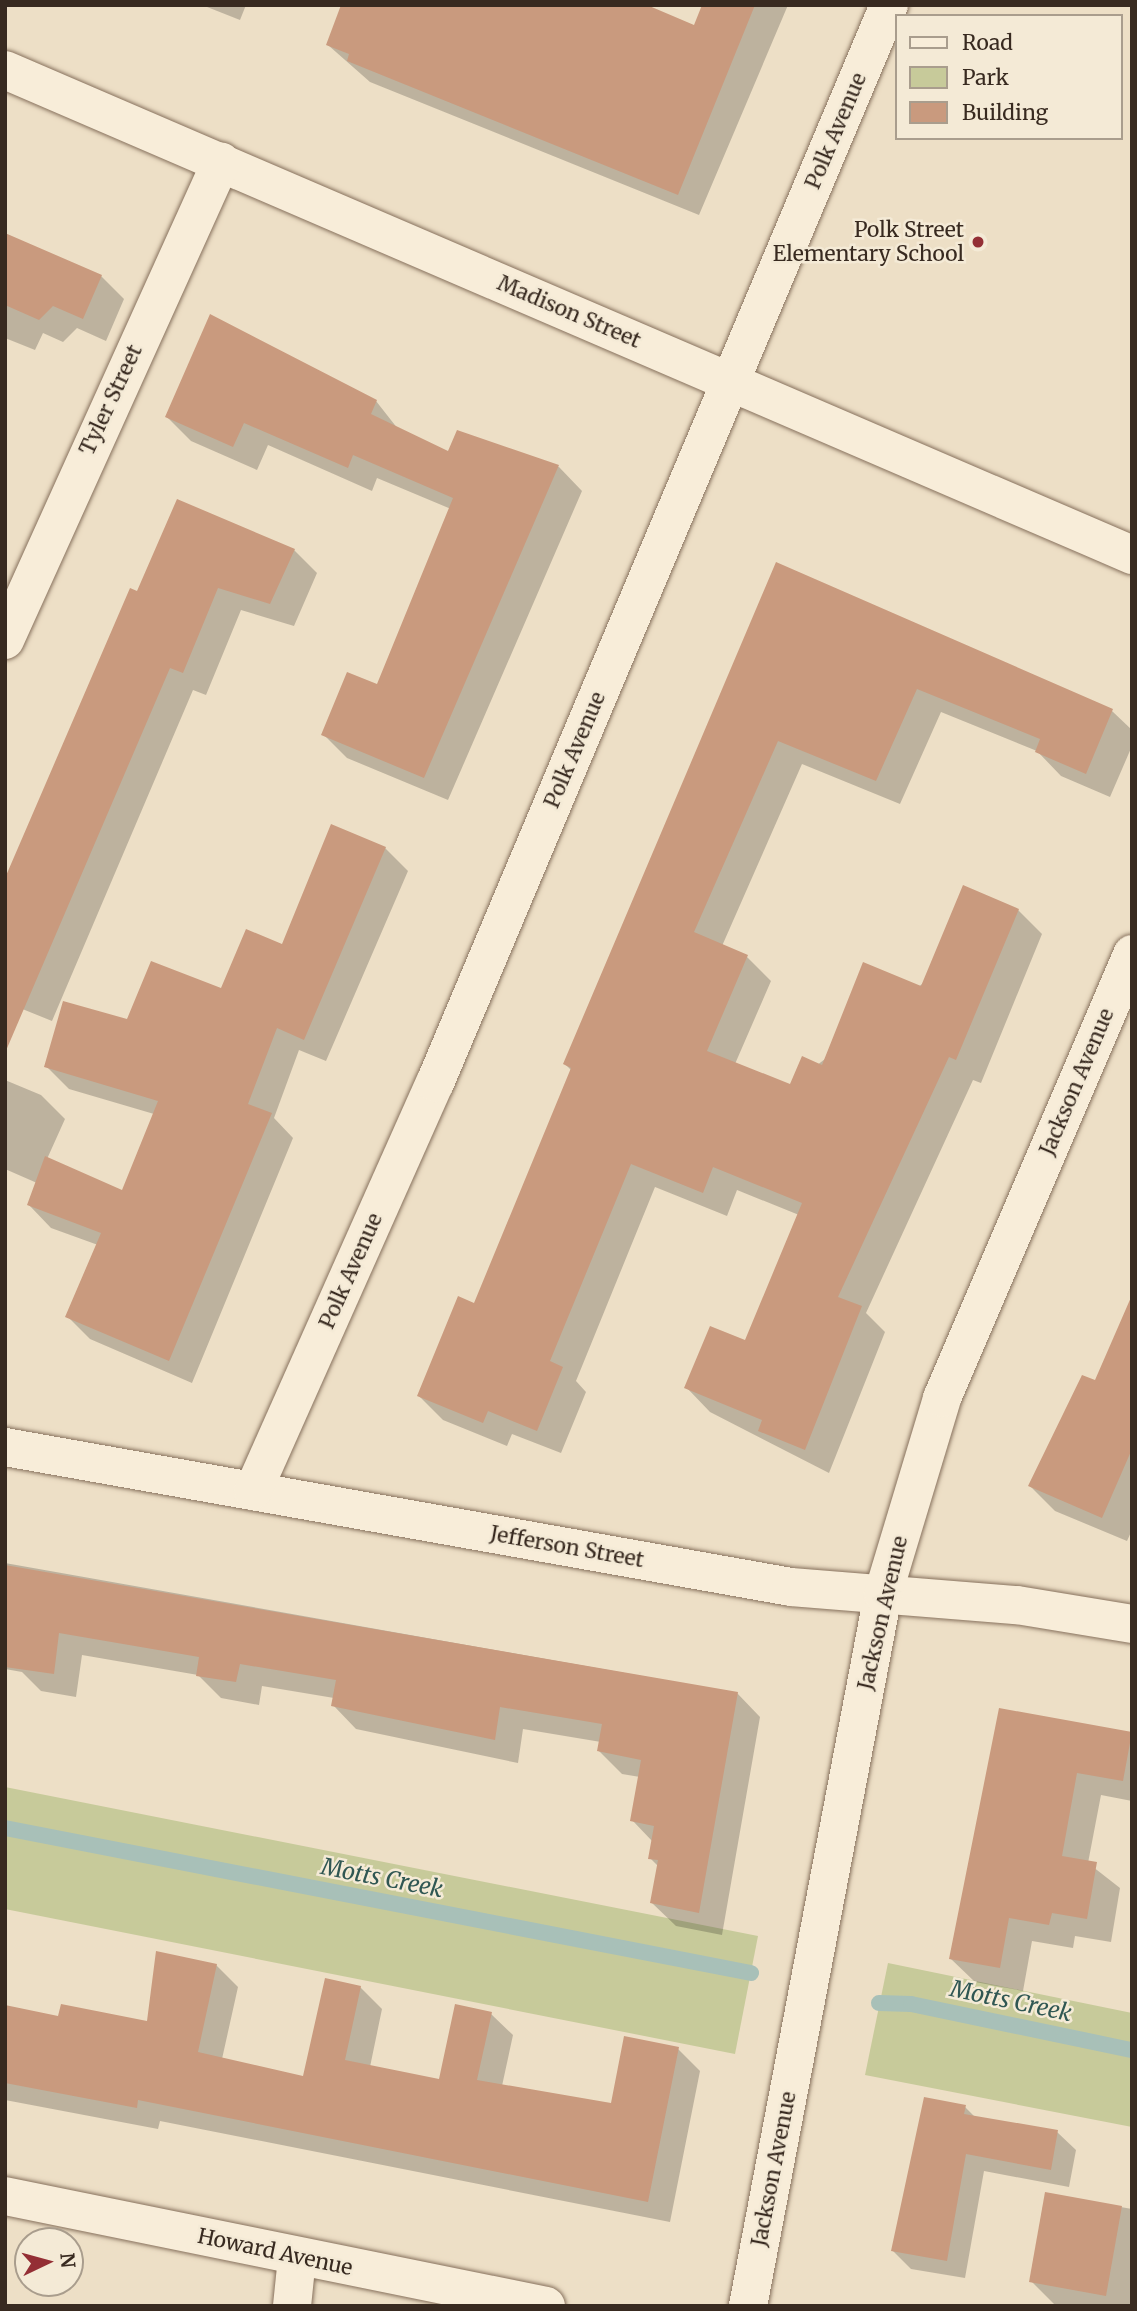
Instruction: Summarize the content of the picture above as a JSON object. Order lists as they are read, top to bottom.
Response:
{
  "streets": {
    "street": [
      "Polk Avenue",
      "Madison Street",
      "Tyler Street",
      "Jackson Avenue",
      "Jefferson Street",
      "Howard Avenue"
    ]
  },
  "crossings": [
    ["Polk Avenue", "Madison Street"],
    ["Polk Avenue", "Jefferson Street"],
    ["Madison Street", "Tyler Street"],
    ["Jackson Avenue", "Jefferson Street"]
  ],
  "water": ["Motts Creek"],
  "places": ["Polk Street Elementary School"],
  "legend": ["Road", "Park", "Building"],
  "north": "right"
}
